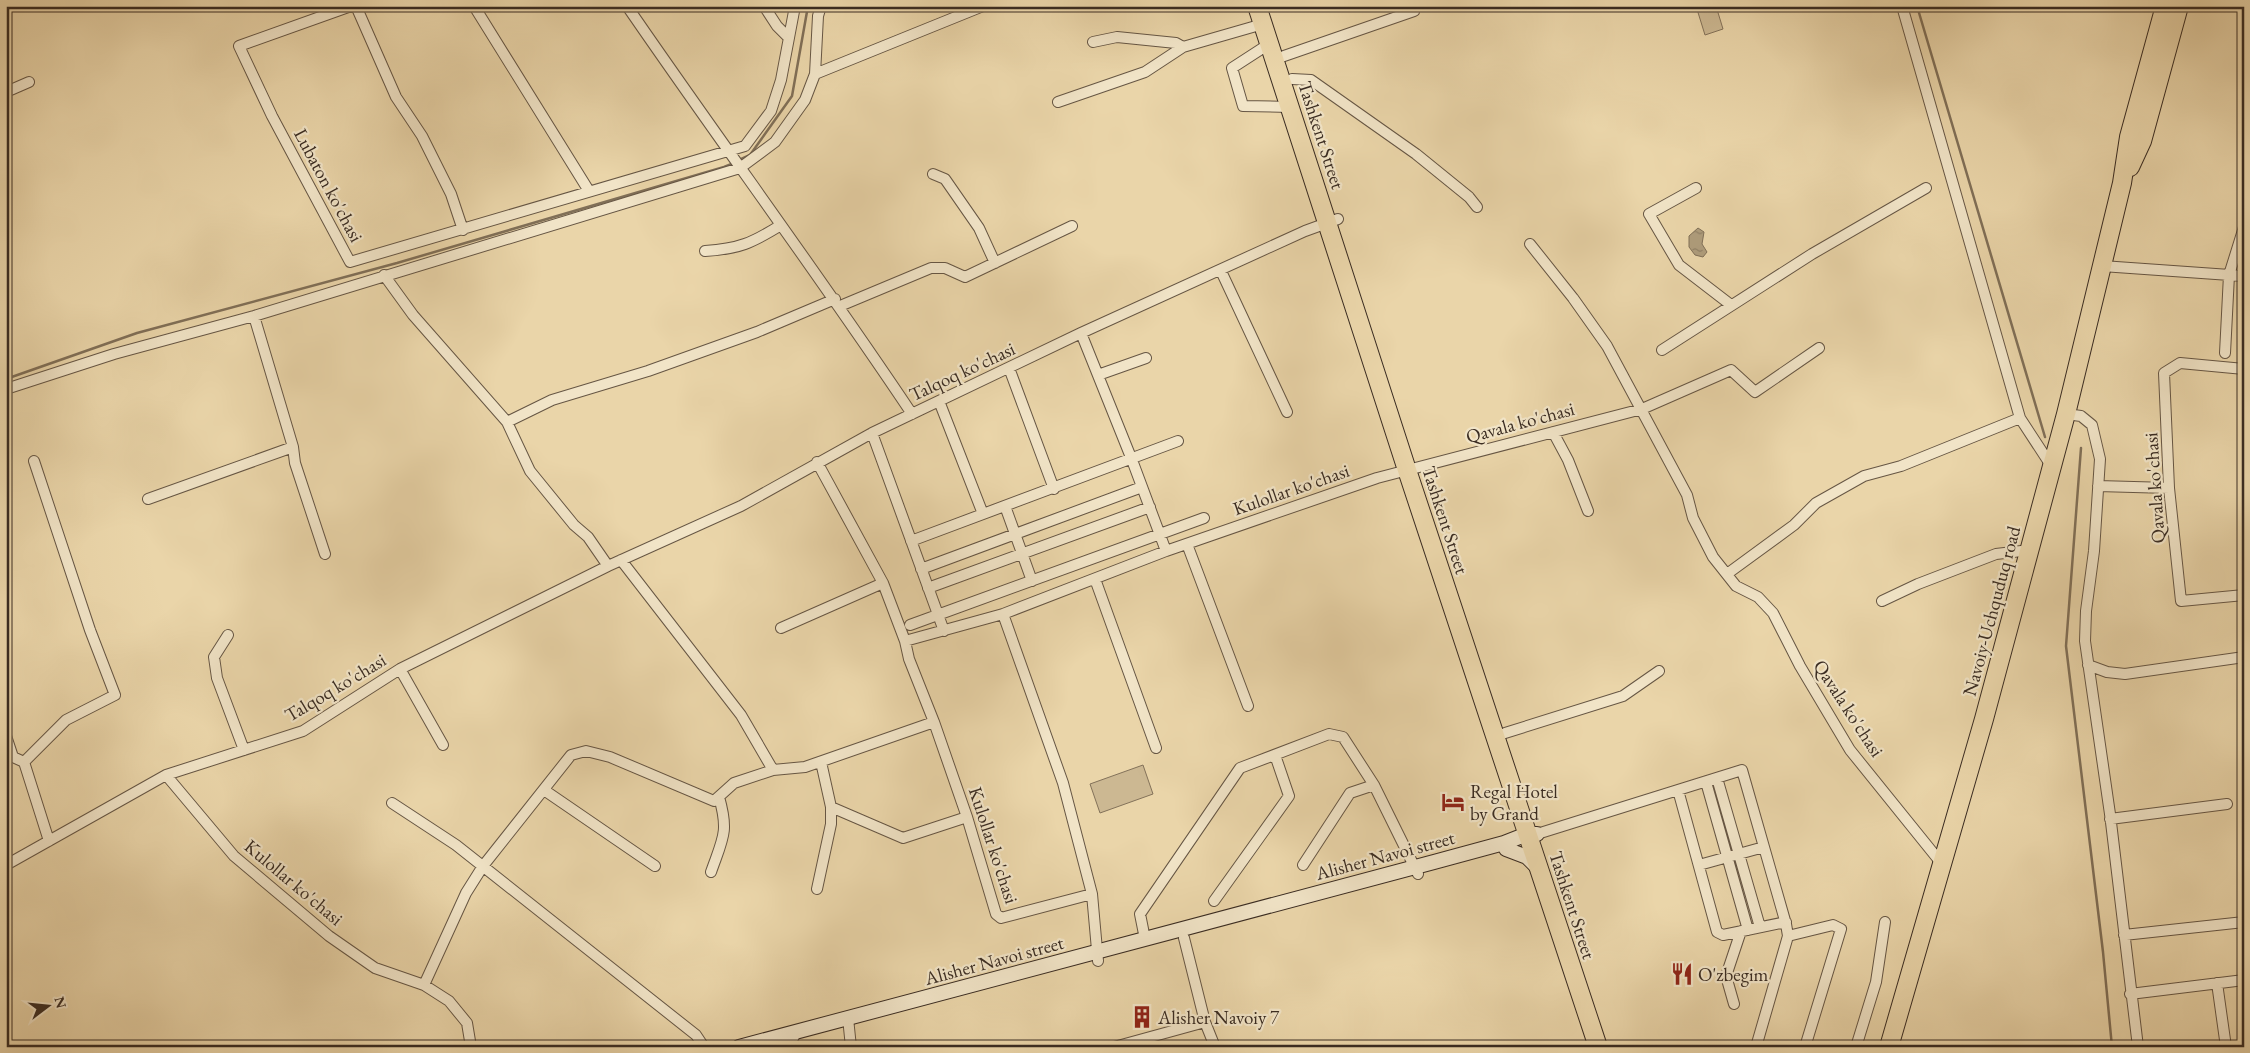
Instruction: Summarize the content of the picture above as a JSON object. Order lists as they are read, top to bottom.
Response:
{
  "streets": {
    "highway": ["Tashkent Street", "Navoiy-Uchquduq road"],
    "main road": ["Alisher Navoi street"],
    "street": [
      "Lubaton ko'chasi",
      "Talqoq ko'chasi",
      "Qavala ko'chasi",
      "Kulollar ko'chasi"
    ]
  },
  "crossings": [
    ["Tashkent Street", "Talqoq ko'chasi"],
    ["Tashkent Street", "Qavala ko'chasi"],
    ["Tashkent Street", "Kulollar ko'chasi"],
    ["Tashkent Street", "Alisher Navoi street"],
    ["Talqoq ko'chasi", "Kulollar ko'chasi"],
    ["Qavala ko'chasi", "Kulollar ko'chasi"],
    ["Qavala ko'chasi", "Navoiy-Uchquduq road"]
  ],
  "places": {
    "hotel": ["Regal Hotel by Grand"],
    "restaurant": ["O'zbegim"],
    "building": ["Alisher Navoiy 7"]
  },
  "north": "right"
}
